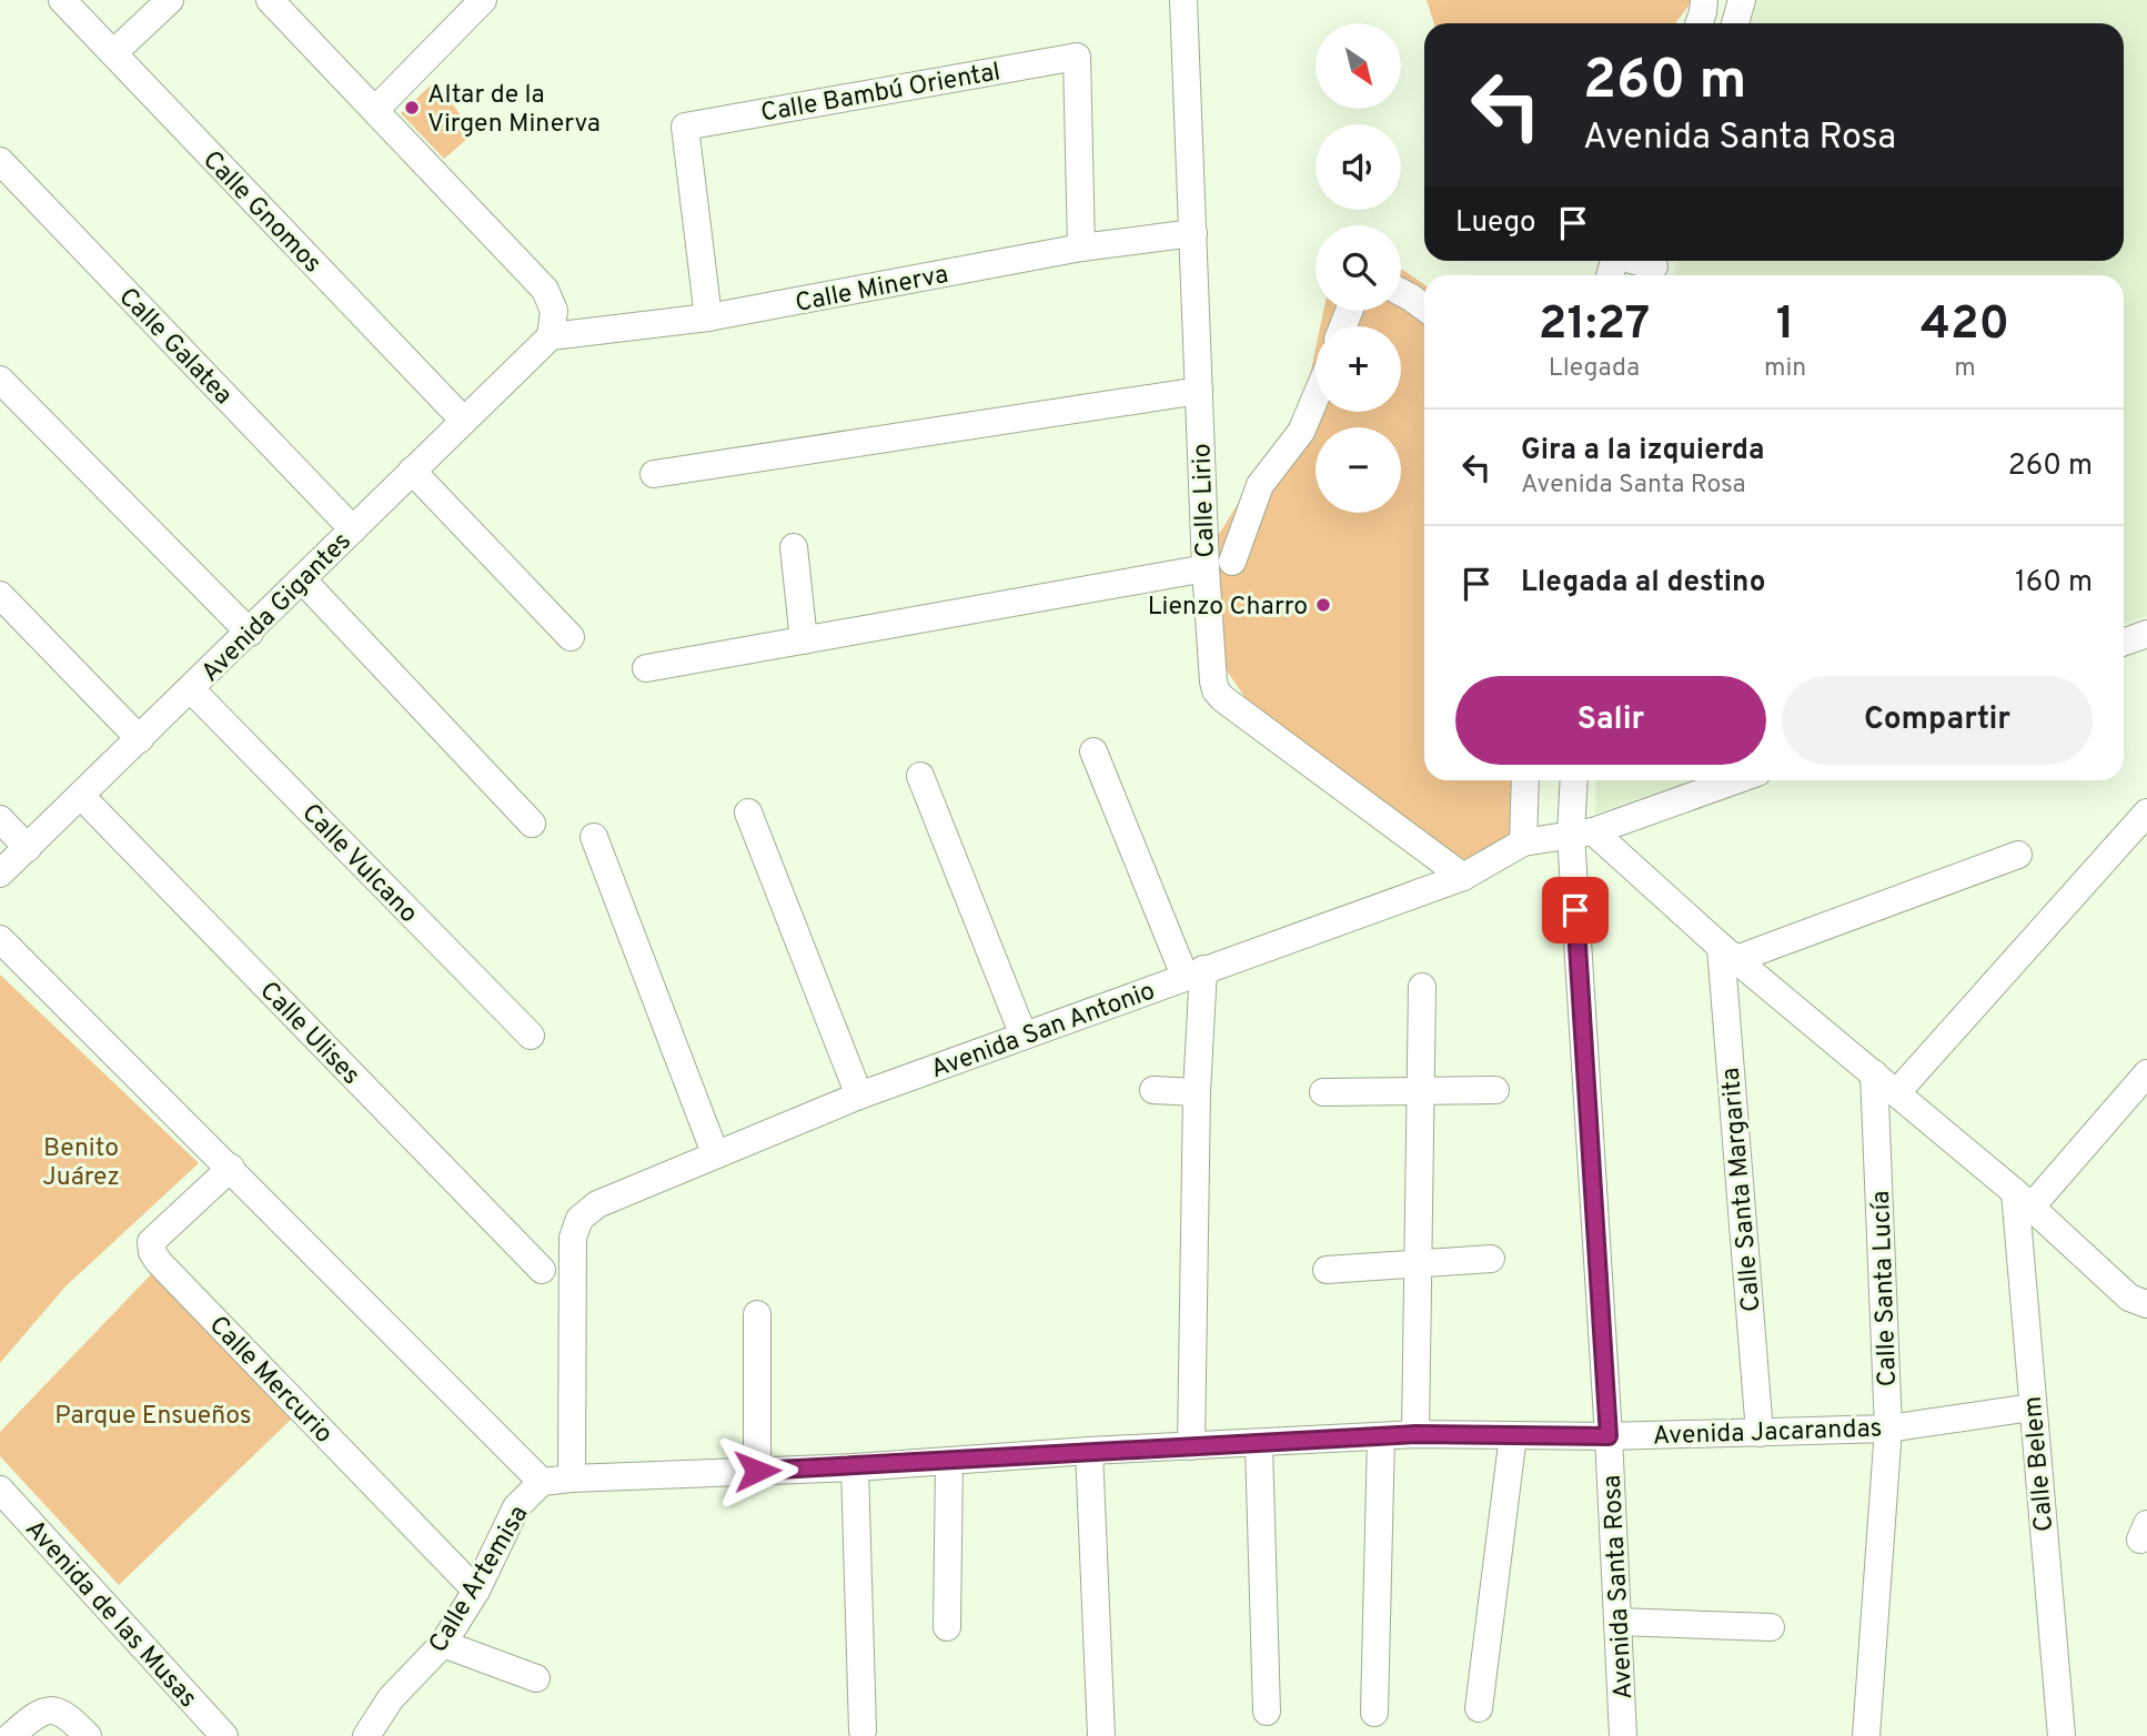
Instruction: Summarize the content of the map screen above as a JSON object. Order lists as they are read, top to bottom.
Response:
{
  "streets": {
    "street": [
      "Calle Bambú Oriental",
      "Calle Gnomos",
      "Calle Minerva",
      "Calle Galatea",
      "Calle Lirio",
      "Avenida Gigantes",
      "Calle Vulcano",
      "Avenida San Antonio",
      "Calle Ulises",
      "Calle Santa Margarita",
      "Calle Santa Lucía",
      "Calle Mercurio",
      "Avenida Jacarandas",
      "Calle Belem",
      "Calle Artemisa",
      "Avenida Santa Rosa",
      "Avenida de las Musas"
    ]
  },
  "crossings": [
    ["Calle Bambú Oriental", "Calle Minerva"],
    ["Calle Gnomos", "Avenida Gigantes"],
    ["Calle Minerva", "Calle Lirio"],
    ["Calle Minerva", "Avenida Gigantes"],
    ["Calle Galatea", "Avenida Gigantes"],
    ["Calle Lirio", "Avenida San Antonio"],
    ["Avenida Gigantes", "Calle Vulcano"],
    ["Avenida Gigantes", "Calle Ulises"],
    ["Avenida San Antonio", "Avenida Jacarandas"],
    ["Avenida San Antonio", "Calle Artemisa"],
    ["Avenida San Antonio", "Avenida Santa Rosa"],
    ["Calle Santa Margarita", "Avenida Jacarandas"],
    ["Calle Santa Lucía", "Avenida Jacarandas"],
    ["Calle Mercurio", "Calle Artemisa"],
    ["Avenida Jacarandas", "Calle Belem"],
    ["Avenida Jacarandas", "Calle Artemisa"],
    ["Avenida Jacarandas", "Avenida Santa Rosa"]
  ],
  "parks": ["Benito Juárez", "Parque Ensueños"],
  "places": ["Altar de la Virgen Minerva", "Lienzo Charro"],
  "north": "bottom right",
  "page": {
    "map_buttons": ["+", "−"],
    "turn": ["260 m", "Avenida Santa Rosa"],
    "then": "Luego",
    "eta": [
      "21:27",
      "Llegada",
      "1",
      "min",
      "420",
      "m"
    ],
    "list": [
      {
        "name": "Gira a la izquierda",
        "note": "Avenida Santa Rosa",
        "value": "260 m"
      },
      {
        "name": "Llegada al destino",
        "value": "160 m"
      }
    ],
    "buttons": ["Salir", "Compartir"]
  }
}
